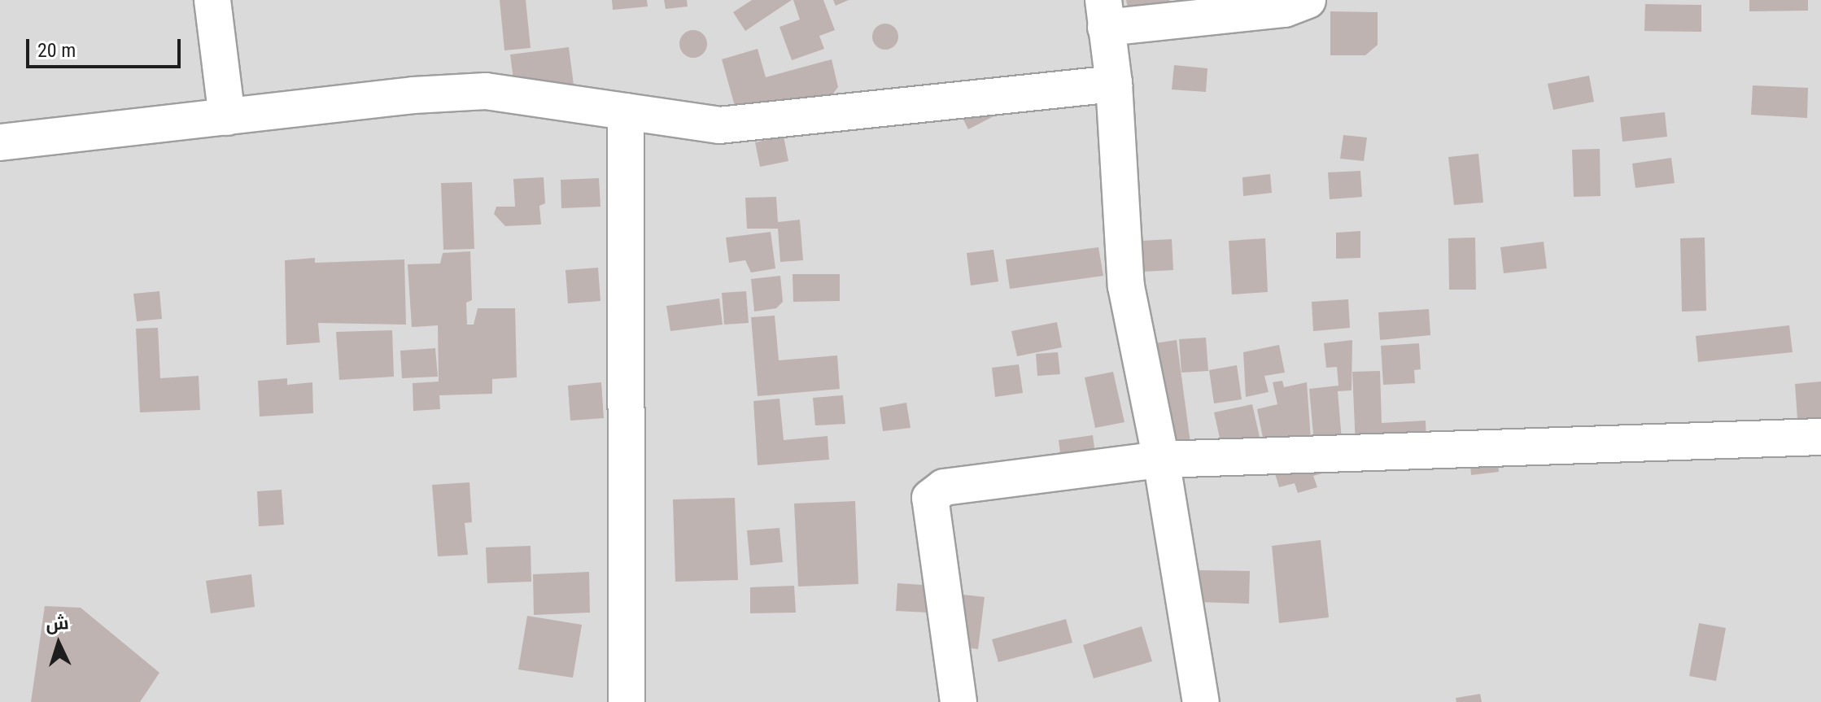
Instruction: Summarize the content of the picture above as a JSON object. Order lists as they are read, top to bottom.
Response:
{
  "scale_bar": "20 m",
  "north": "top"
}
